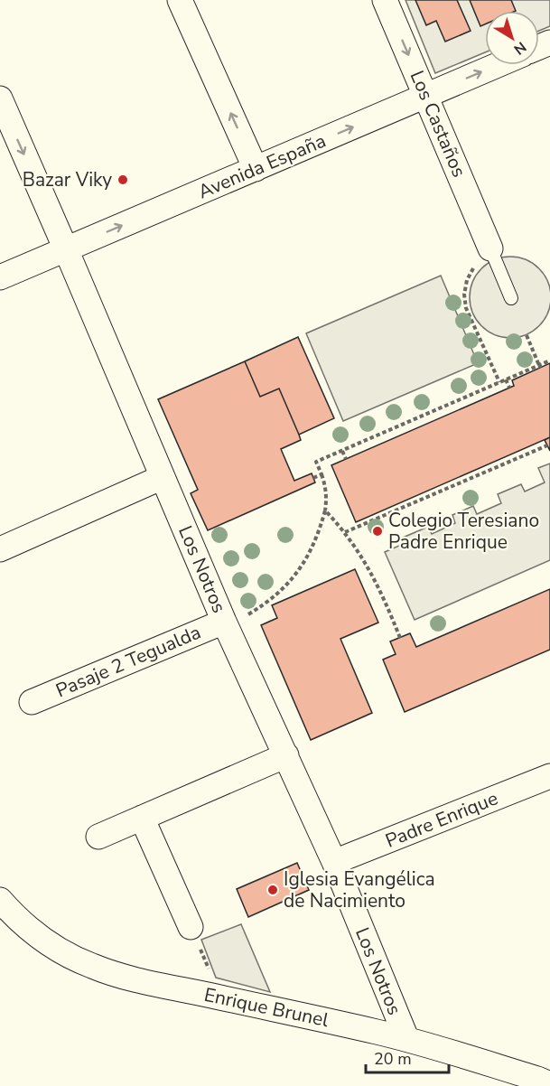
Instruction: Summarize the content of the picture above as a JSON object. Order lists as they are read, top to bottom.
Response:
{
  "streets": {
    "street": [
      "Los Castaños",
      "Avenida España",
      "Los Notros",
      "Pasaje 2 Tegualda",
      "Padre Enrique",
      "Enrique Brunel"
    ]
  },
  "crossings": [
    ["Los Castaños", "Avenida España"],
    ["Avenida España", "Los Notros"],
    ["Los Notros", "Pasaje 2 Tegualda"],
    ["Los Notros", "Padre Enrique"],
    ["Los Notros", "Enrique Brunel"]
  ],
  "one_way": ["Avenida España"],
  "places": ["Bazar Viky", "Colegio Teresiano Padre Enrique", "Iglesia Evangélica de Nacimiento"],
  "scale_bar": "20 m",
  "north": "bottom right"
}
